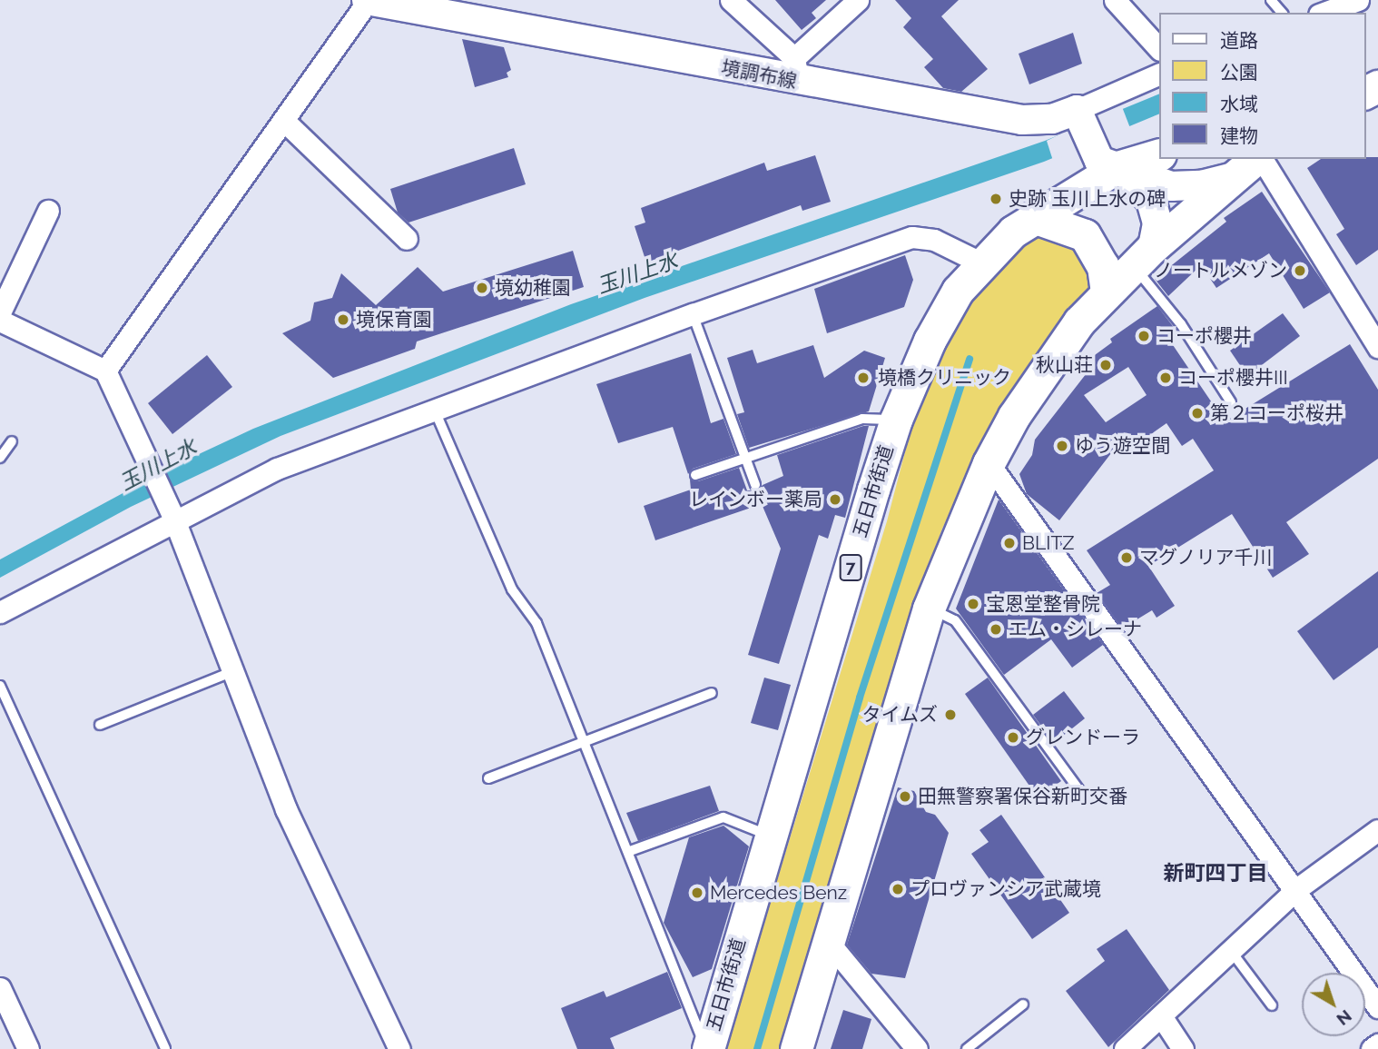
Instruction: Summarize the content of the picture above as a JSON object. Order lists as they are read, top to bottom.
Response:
{
  "streets": {
    "main road": ["境調布線", "五日市街道", "7"]
  },
  "districts": ["新町四丁目"],
  "water": ["玉川上水"],
  "places": [
    "史跡 玉川上水の碑",
    "ノートルメゾン",
    "境幼稚園",
    "境保育園",
    "コーポ櫻井",
    "秋山荘",
    "境橋クリニック",
    "コーポ櫻井III",
    "第２コーポ桜井",
    "ゆう遊空間",
    "レインボー薬局",
    "BLITZ",
    "マグノリア千川",
    "宝恩堂整骨院",
    "エム・シレーナ",
    "タイムズ",
    "グレンドーラ",
    "田無警察署保谷新町交番",
    "プロヴァンシア武蔵境",
    "Mercedes Benz"
  ],
  "legend": [
    "道路",
    "公園",
    "水域",
    "建物"
  ],
  "north": "bottom right"
}
